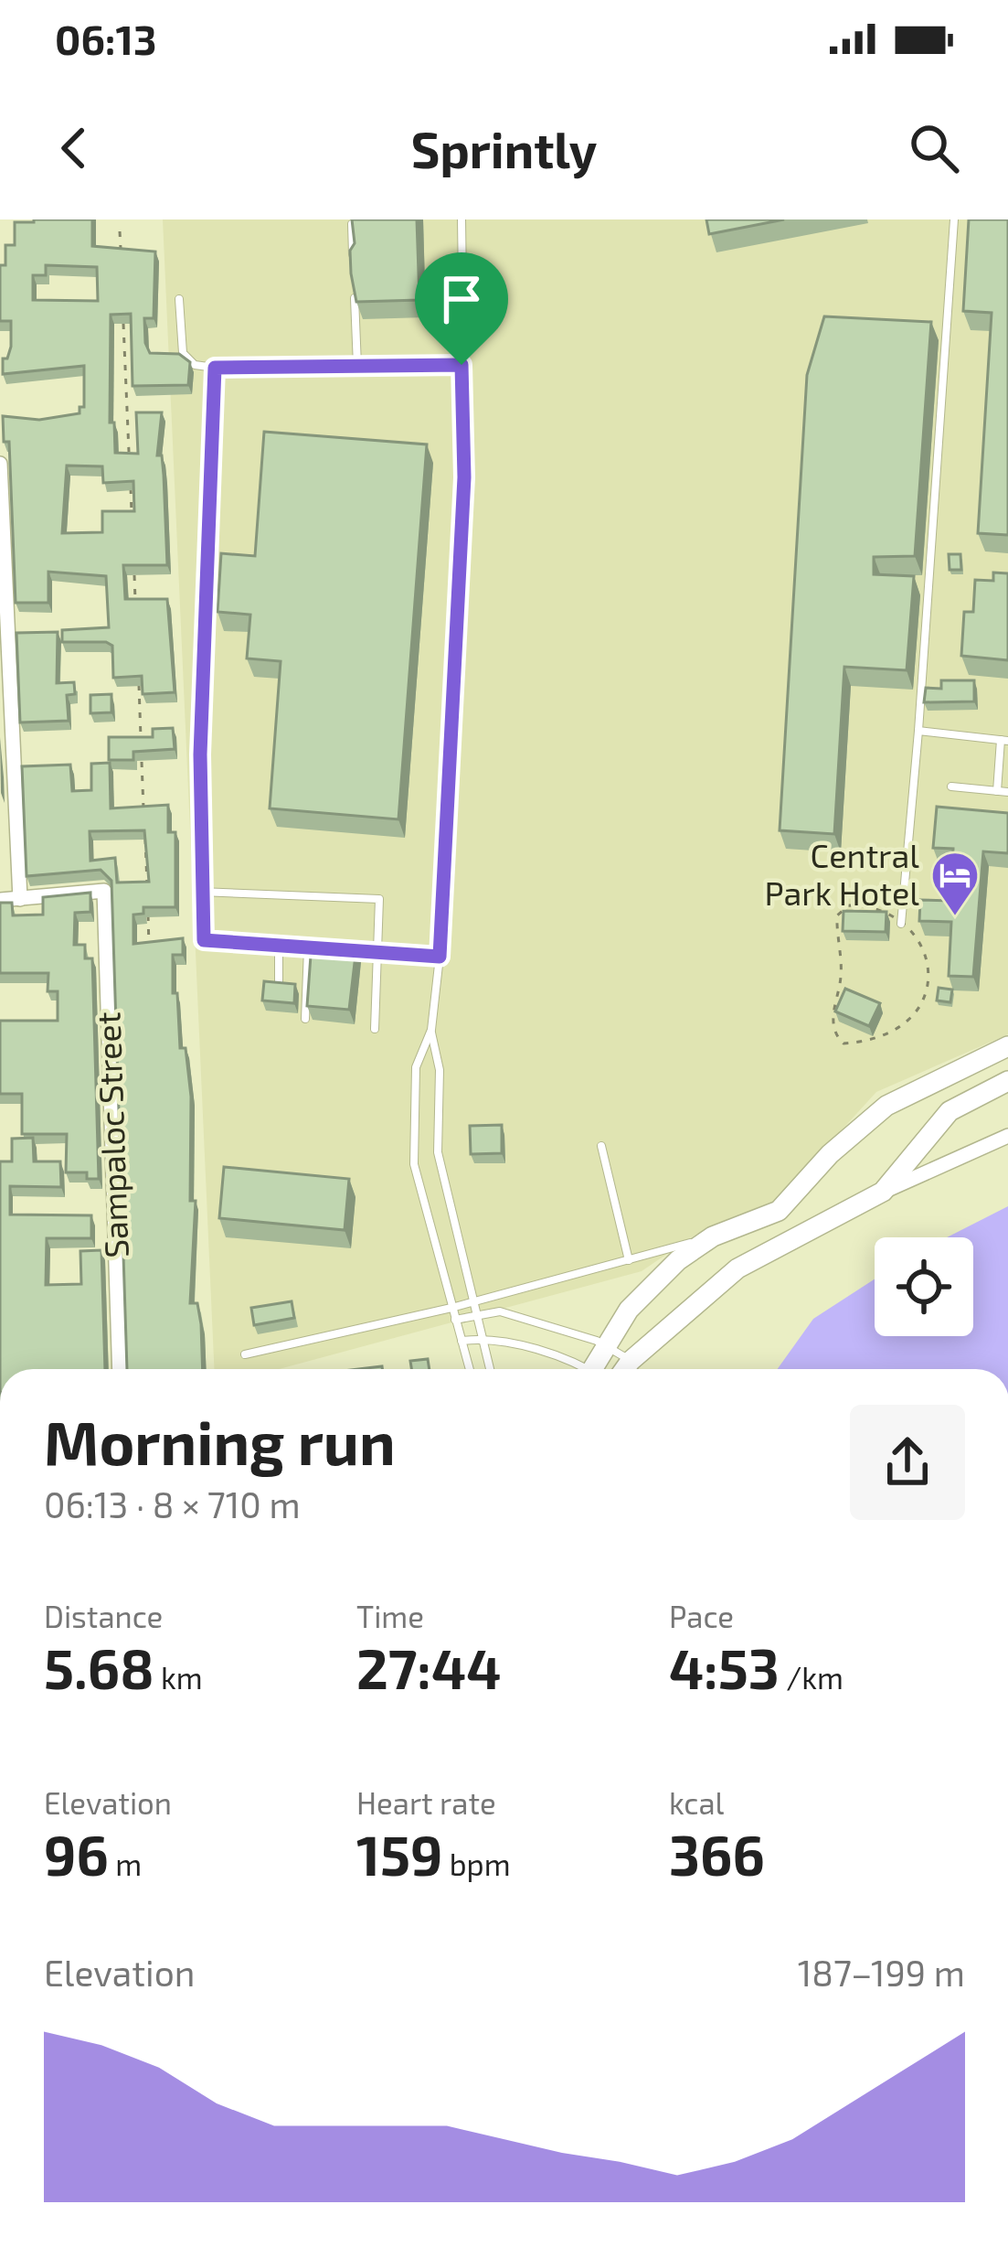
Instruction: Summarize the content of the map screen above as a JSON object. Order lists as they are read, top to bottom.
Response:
{
  "streets": {
    "street": ["Sampaloc Street"]
  },
  "places": {
    "hotel": ["Central Park Hotel"]
  },
  "page": {
    "status": "06:13",
    "header": "Sprintly",
    "heading": ["Morning run", "06:13 · 8 × 710 m"],
    "stats": [
      ["Distance", "5.68 km"],
      ["Time", "27:44"],
      ["Pace", "4:53 /km"],
      ["Elevation", "96 m"],
      ["Heart rate", "159 bpm"],
      ["kcal", "366"]
    ],
    "chart": ["Elevation", "187–199 m"]
  }
}
